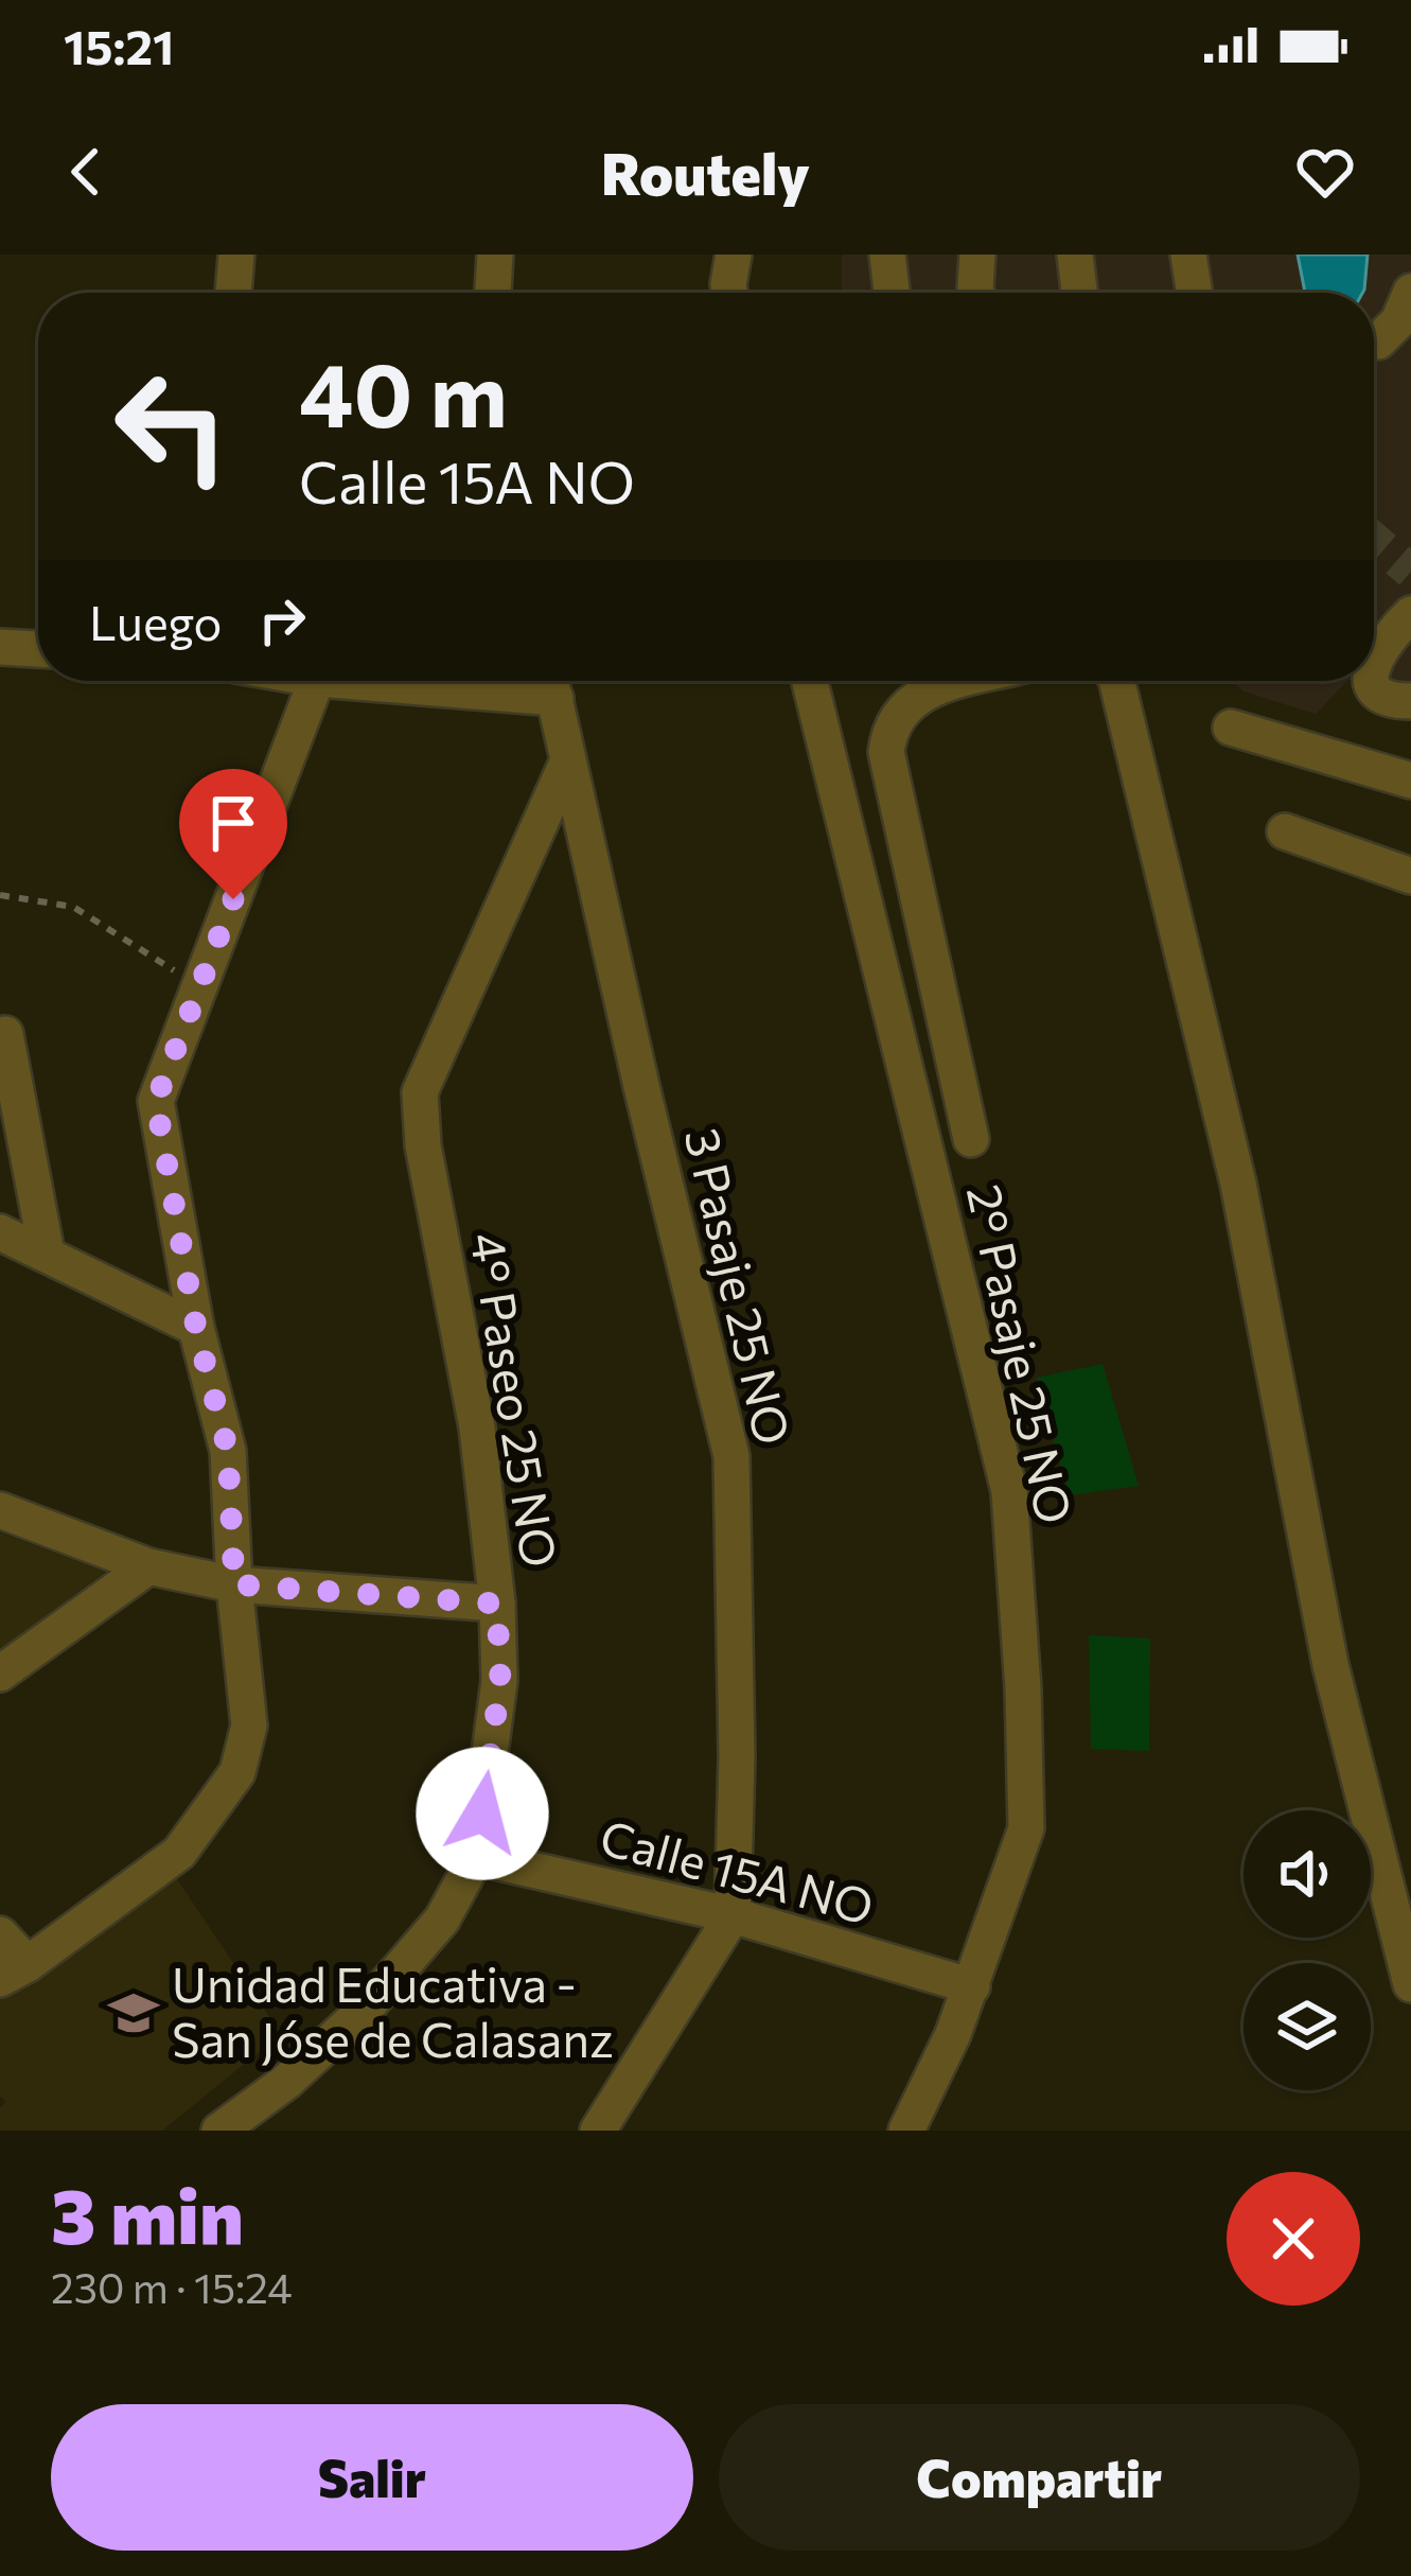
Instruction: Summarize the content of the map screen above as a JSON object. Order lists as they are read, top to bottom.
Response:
{
  "streets": {
    "street": [
      "3 Pasaje 25 NO",
      "2° Pasaje 25 NO",
      "4° Paseo 25 NO",
      "Calle 15A NO"
    ]
  },
  "crossings": [
    ["3 Pasaje 25 NO", "4° Paseo 25 NO"],
    ["3 Pasaje 25 NO", "Calle 15A NO"],
    ["2° Pasaje 25 NO", "Calle 15A NO"],
    ["4° Paseo 25 NO", "Calle 15A NO"]
  ],
  "places": {
    "school or university": ["Unidad Educativa - San Jóse de Calasanz"]
  },
  "page": {
    "status": "15:21",
    "header": "Routely",
    "turn": ["40 m", "Calle 15A NO"],
    "then": "Luego",
    "heading": ["3 min", "230 m · 15:24"],
    "buttons": ["Salir", "Compartir"]
  }
}
